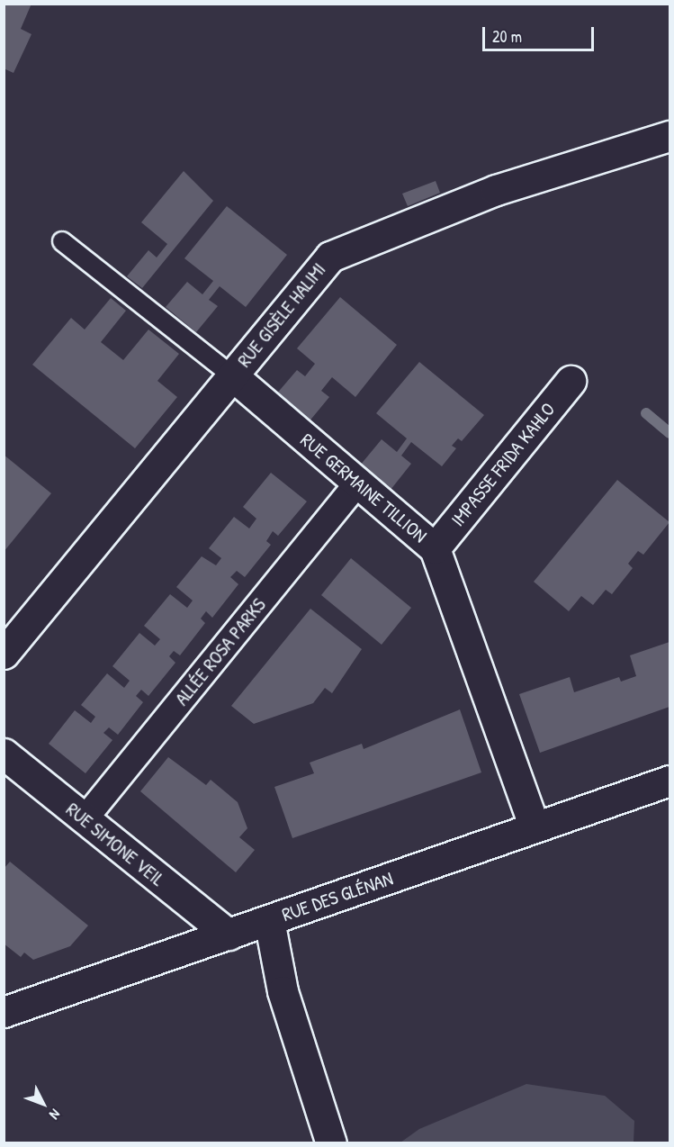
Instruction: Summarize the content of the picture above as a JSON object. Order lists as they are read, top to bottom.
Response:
{
  "streets": {
    "street": [
      "RUE GISÈLE HALIMI",
      "IMPASSE FRIDA KAHLO",
      "RUE GERMAINE TILLION",
      "ALLÉE ROSA PARKS",
      "RUE SIMONE VEIL",
      "RUE DES GLÉNAN"
    ]
  },
  "crossings": [
    ["RUE GISÈLE HALIMI", "RUE GERMAINE TILLION"],
    ["IMPASSE FRIDA KAHLO", "RUE GERMAINE TILLION"],
    ["RUE GERMAINE TILLION", "ALLÉE ROSA PARKS"],
    ["RUE GERMAINE TILLION", "RUE DES GLÉNAN"],
    ["ALLÉE ROSA PARKS", "RUE SIMONE VEIL"],
    ["RUE SIMONE VEIL", "RUE DES GLÉNAN"]
  ],
  "scale_bar": "20 m",
  "north": "bottom right"
}
